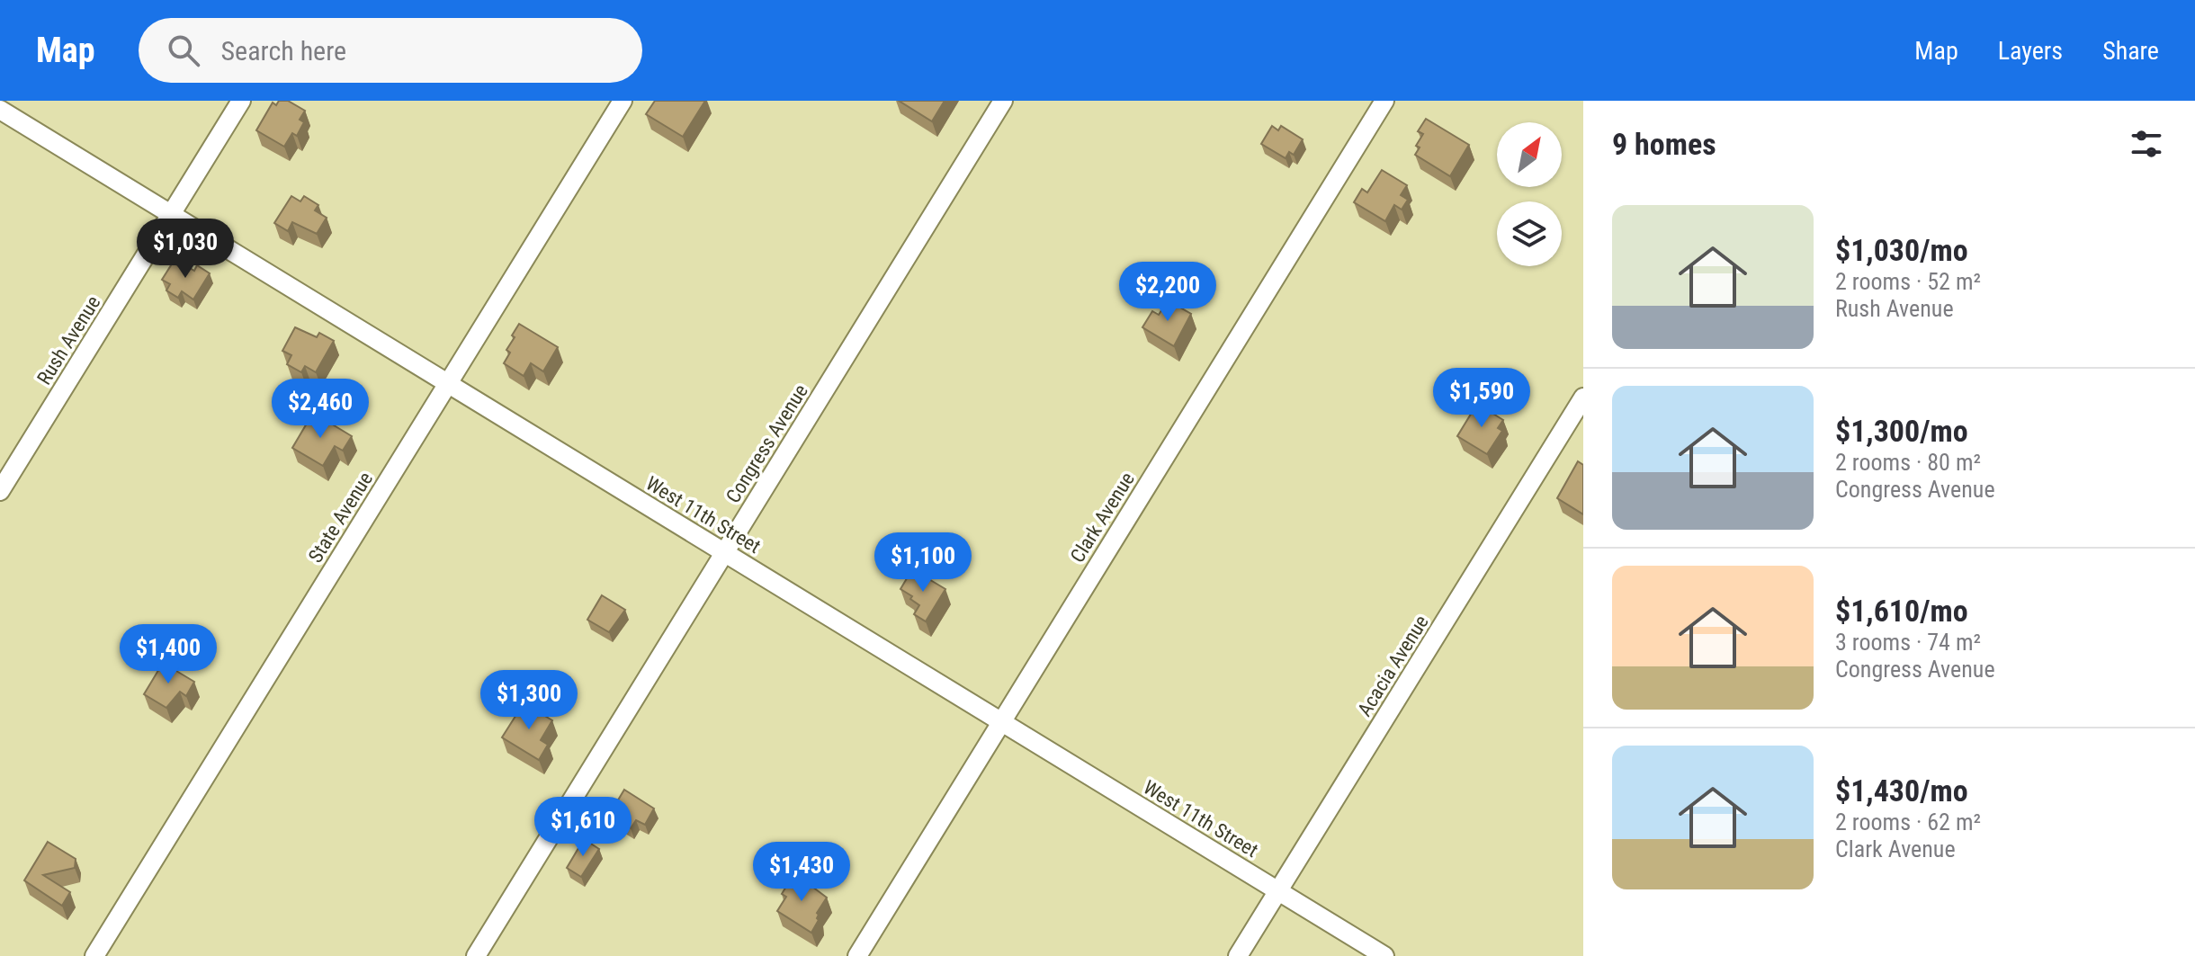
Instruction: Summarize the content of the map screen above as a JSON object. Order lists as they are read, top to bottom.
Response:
{
  "streets": {
    "street": [
      "Rush Avenue",
      "Congress Avenue",
      "West 11th Street",
      "State Avenue",
      "Clark Avenue",
      "Acacia Avenue"
    ]
  },
  "crossings": [
    ["Rush Avenue", "West 11th Street"],
    ["Congress Avenue", "West 11th Street"],
    ["West 11th Street", "State Avenue"],
    ["West 11th Street", "Clark Avenue"],
    ["West 11th Street", "Acacia Avenue"]
  ],
  "north": "top right",
  "page": {
    "header": "Map",
    "search": "Search here",
    "nav": ["Map", "Layers", "Share"],
    "heading": "9 homes",
    "list": [
      {
        "name": "$1,030/mo",
        "note": "2 rooms · 52 m² · Rush Avenue"
      },
      {
        "name": "$1,300/mo",
        "note": "2 rooms · 80 m² · Congress Avenue"
      },
      {
        "name": "$1,610/mo",
        "note": "3 rooms · 74 m² · Congress Avenue"
      },
      {
        "name": "$1,430/mo",
        "note": "2 rooms · 62 m² · Clark Avenue"
      }
    ],
    "price": [
      "$1,030",
      "$2,200",
      "$1,590",
      "$2,460",
      "$1,100",
      "$1,400",
      "$1,300",
      "$1,610",
      "$1,430"
    ]
  }
}
